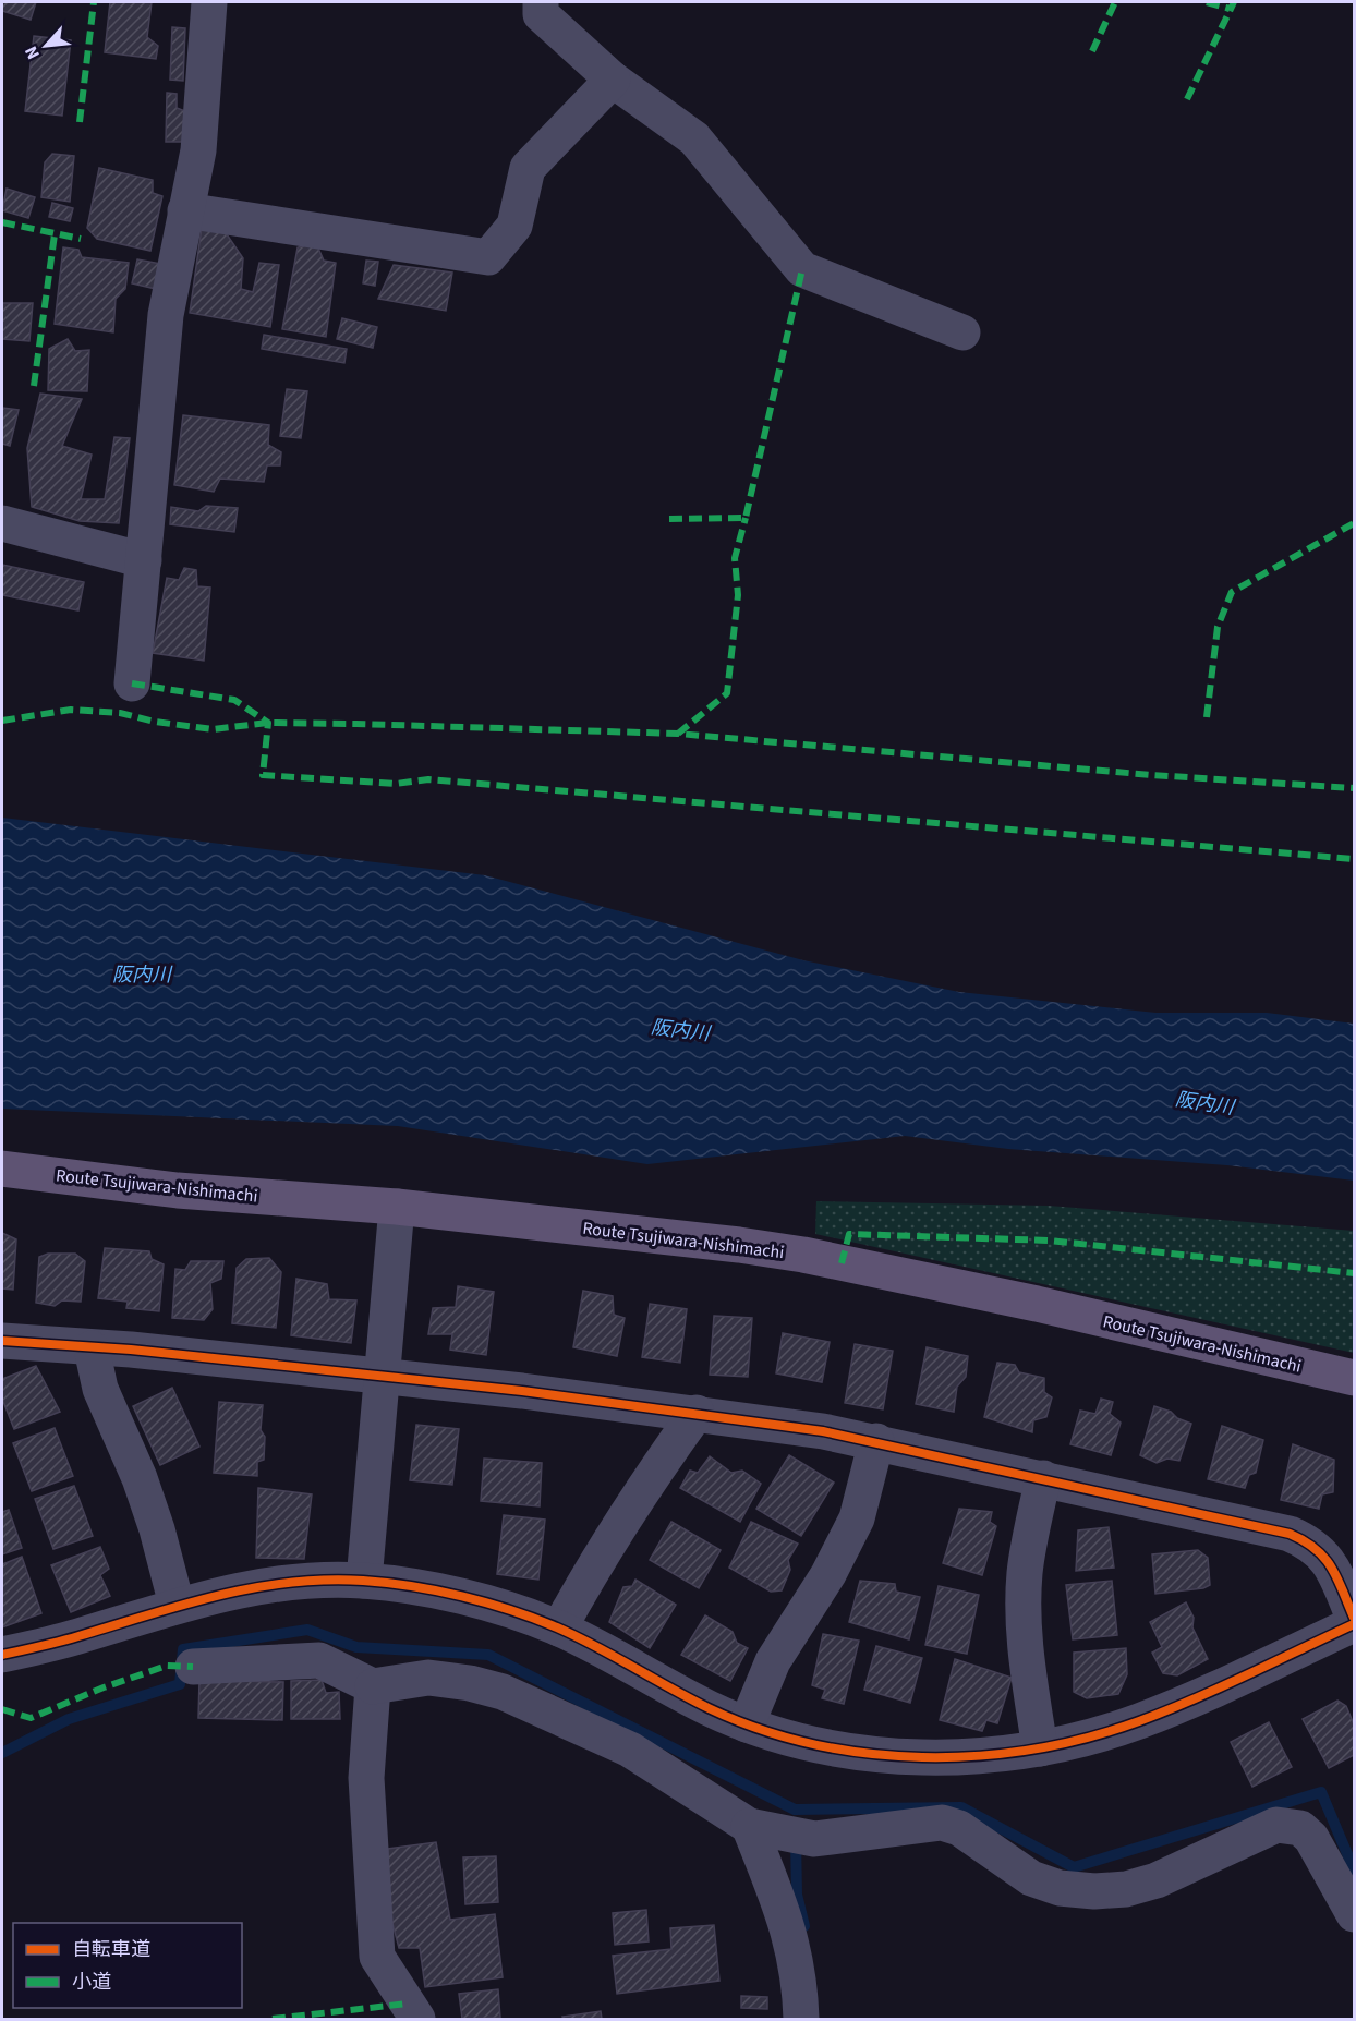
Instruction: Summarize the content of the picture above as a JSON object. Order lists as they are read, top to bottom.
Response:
{
  "streets": {
    "main road": ["Route Tsujiwara-Nishimachi"]
  },
  "water": ["阪内川"],
  "legend": ["自転車道", "小道"],
  "north": "bottom left"
}
